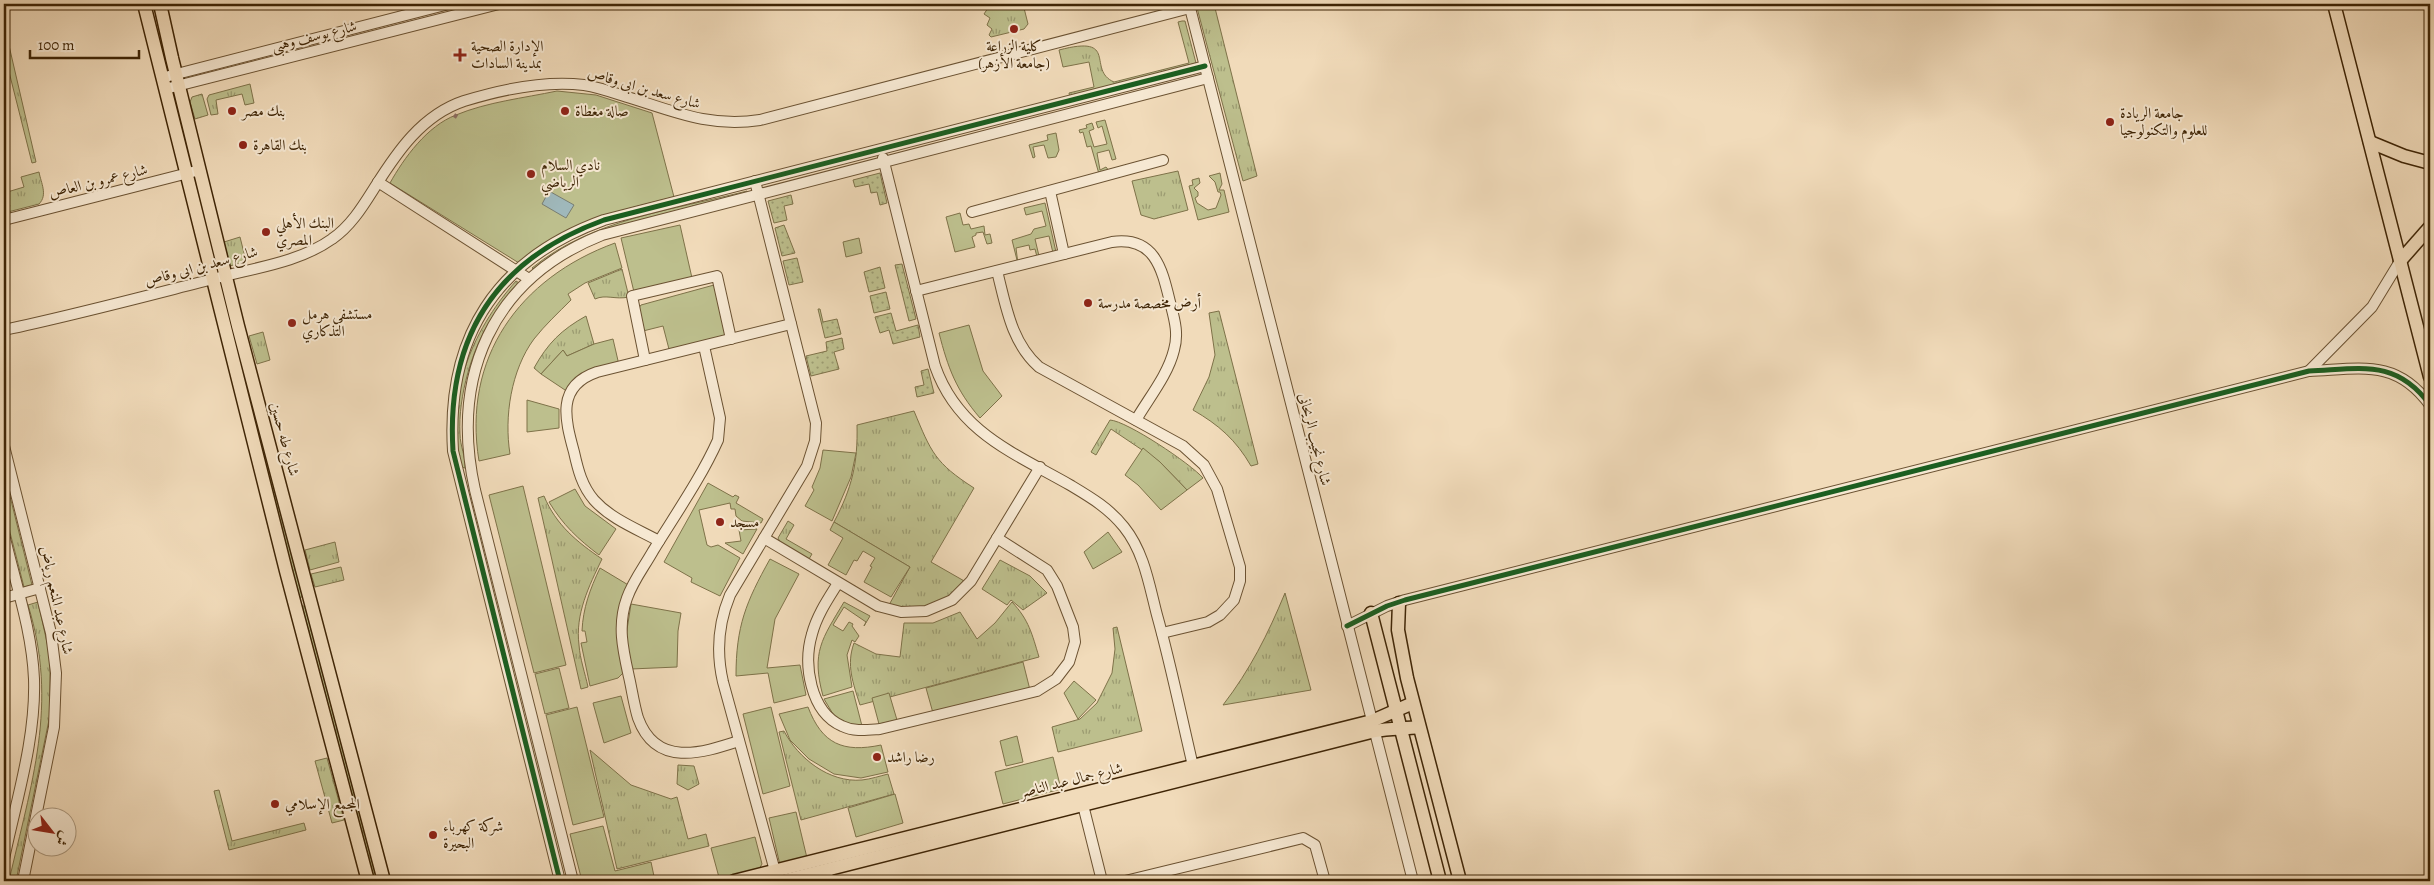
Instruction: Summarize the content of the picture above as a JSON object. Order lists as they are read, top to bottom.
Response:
{
  "streets": {
    "main road": ["شارع طه حسين", "شارع جمال عبد الناصر"],
    "street": [
      "شارع يوسف وهبى",
      "شارع سعد بن ابى وقاص",
      "شارع عمرو بن العاص",
      "شارع نجيب الريحانى",
      "شارع عبد المنعم رياض"
    ]
  },
  "crossings": [
    ["شارع يوسف وهبى", "شارع طه حسين"],
    ["شارع سعد بن ابى وقاص", "شارع طه حسين"],
    ["شارع سعد بن ابى وقاص", "شارع نجيب الريحانى"],
    ["شارع عمرو بن العاص", "شارع طه حسين"],
    ["شارع نجيب الريحانى", "شارع جمال عبد الناصر"]
  ],
  "places": {
    "other": [
      "كلية الزراعة (جامعة الأزهر)",
      "بنك مصر",
      "صالة مغطاة",
      "جامعة الريادة للعلوم والتكنولوجيا",
      "بنك القاهرة",
      "نادي السلام الرياضي",
      "البنك الأهلي المصري",
      "أرض مخصصة مدرسة",
      "مستشفى هرمل التذكاري",
      "مسجد",
      "رضا راشد",
      "المجمع الإسلامي",
      "شركة كهرباء البحيرة"
    ],
    "health": ["الإدارة الصحية بمدينة السادات"]
  },
  "scale_bar": "100 m",
  "north": "bottom right"
}
